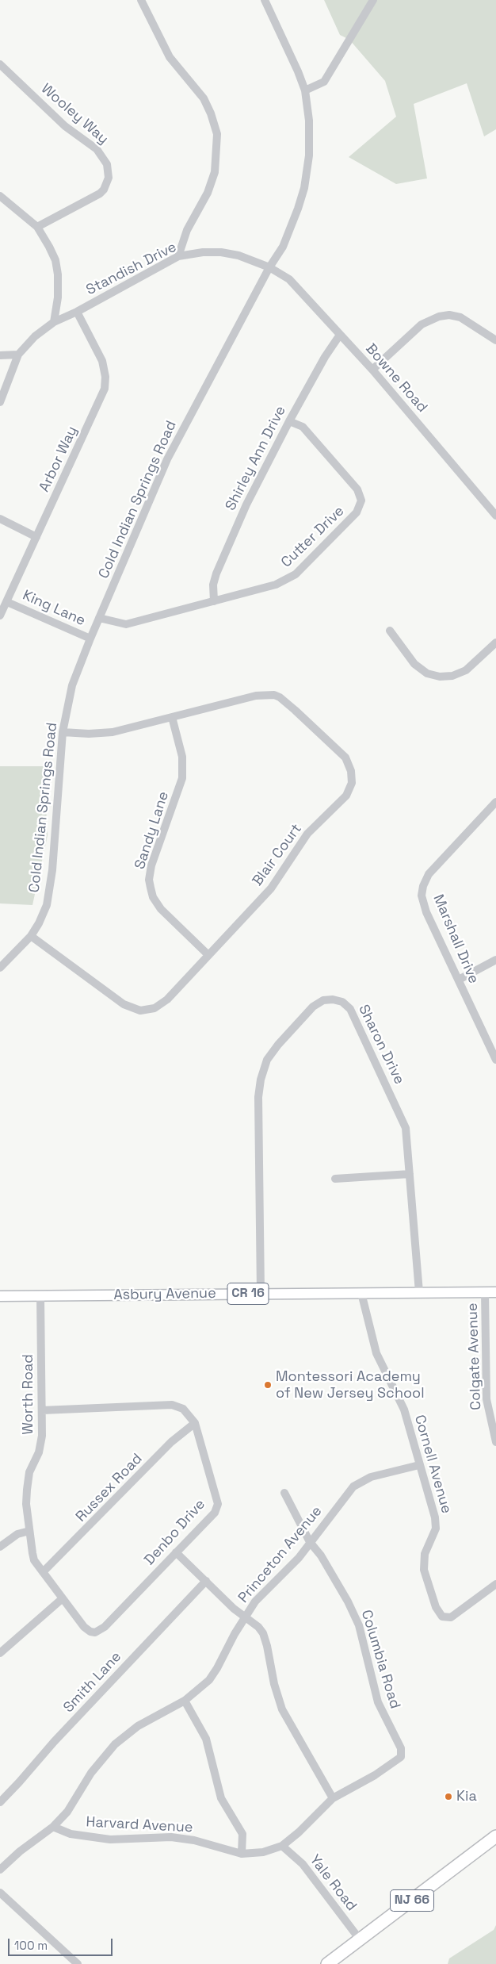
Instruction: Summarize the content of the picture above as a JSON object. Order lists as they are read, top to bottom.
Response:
{
  "streets": {
    "highway": ["NJ 66"],
    "main road": ["CR 16", "Asbury Avenue"],
    "street": [
      "Wooley Way",
      "Standish Drive",
      "Bowne Road",
      "Shirley Ann Drive",
      "Arbor Way",
      "Cold Indian Springs Road",
      "Cutter Drive",
      "King Lane",
      "Sandy Lane",
      "Blair Court",
      "Marshall Drive",
      "Sharon Drive",
      "Colgate Avenue",
      "Worth Road",
      "Cornell Avenue",
      "Russex Road",
      "Denbo Drive",
      "Princeton Avenue",
      "Columbia Road",
      "Smith Lane",
      "Harvard Avenue",
      "Yale Road"
    ]
  },
  "crossings": [
    ["Standish Drive", "Bowne Road"],
    ["Standish Drive", "Arbor Way"],
    ["Standish Drive", "Cold Indian Springs Road"],
    ["Bowne Road", "Shirley Ann Drive"],
    ["Bowne Road", "Cold Indian Springs Road"],
    ["Shirley Ann Drive", "Cutter Drive"],
    ["Arbor Way", "King Lane"],
    ["Cold Indian Springs Road", "Cutter Drive"],
    ["Cold Indian Springs Road", "King Lane"],
    ["Cold Indian Springs Road", "Blair Court"],
    ["Sandy Lane", "Blair Court"],
    ["Sharon Drive", "Asbury Avenue"],
    ["Asbury Avenue", "Colgate Avenue"],
    ["Asbury Avenue", "Worth Road"],
    ["Asbury Avenue", "Cornell Avenue"],
    ["Worth Road", "Russex Road"],
    ["Worth Road", "Denbo Drive"],
    ["Cornell Avenue", "Princeton Avenue"],
    ["Russex Road", "Denbo Drive"],
    ["Princeton Avenue", "Columbia Road"],
    ["Princeton Avenue", "Harvard Avenue"],
    ["Columbia Road", "Harvard Avenue"],
    ["Harvard Avenue", "Yale Road"],
    ["Yale Road", "NJ 66"]
  ],
  "places": ["Montessori Academy of New Jersey School", "Kia"],
  "scale_bar": "100 m"
}
